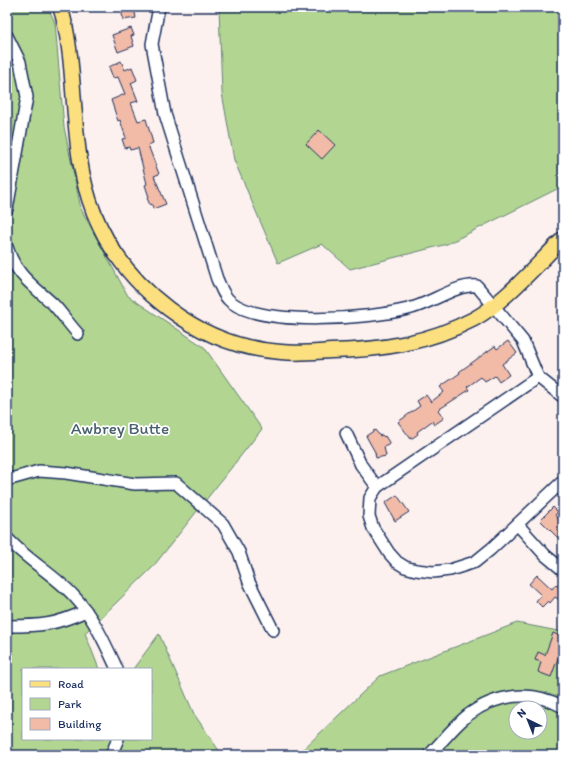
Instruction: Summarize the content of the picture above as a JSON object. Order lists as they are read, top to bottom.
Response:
{
  "parks": ["Awbrey Butte"],
  "legend": ["Road", "Park", "Building"],
  "north": "top left"
}
